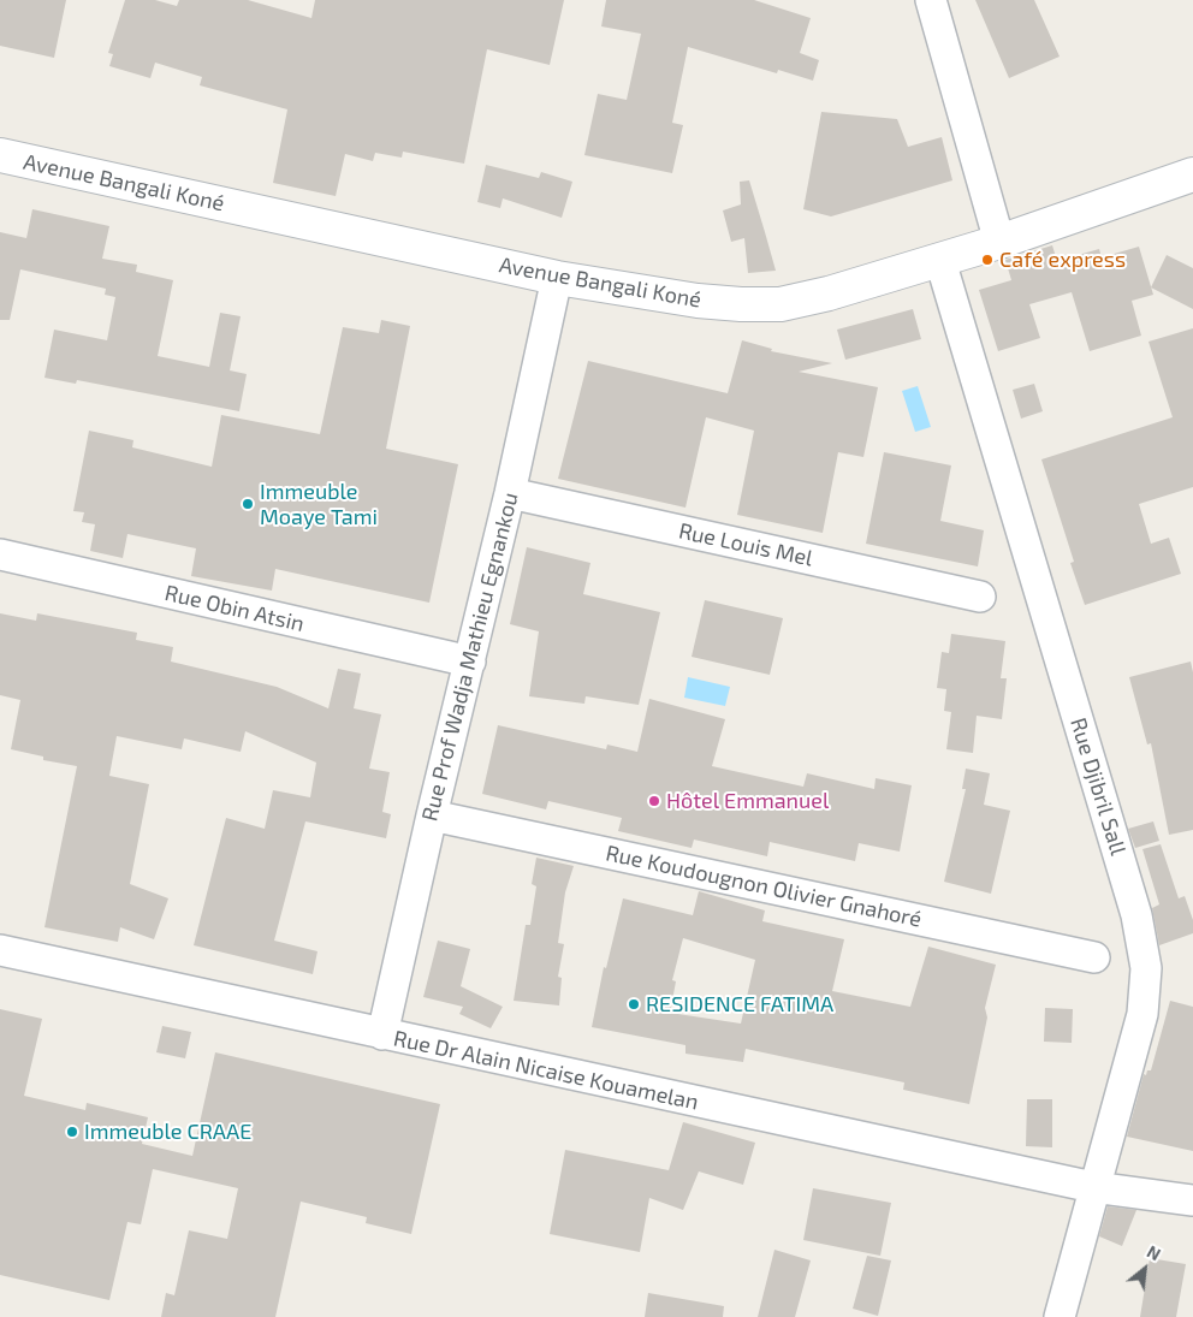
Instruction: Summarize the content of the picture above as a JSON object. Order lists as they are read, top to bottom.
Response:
{
  "streets": {
    "street": [
      "Avenue Bangali Koné",
      "Rue Louis Mel",
      "Rue Obin Atsin",
      "Rue Prof Wadja Mathieu Egnankou",
      "Rue Djibril Sall",
      "Rue Koudougnon Olivier Gnahoré",
      "Rue Dr Alain Nicaise Kouamelan"
    ]
  },
  "crossings": [
    ["Avenue Bangali Koné", "Rue Prof Wadja Mathieu Egnankou"],
    ["Avenue Bangali Koné", "Rue Djibril Sall"],
    ["Rue Louis Mel", "Rue Prof Wadja Mathieu Egnankou"],
    ["Rue Obin Atsin", "Rue Prof Wadja Mathieu Egnankou"],
    ["Rue Prof Wadja Mathieu Egnankou", "Rue Koudougnon Olivier Gnahoré"],
    ["Rue Prof Wadja Mathieu Egnankou", "Rue Dr Alain Nicaise Kouamelan"],
    ["Rue Djibril Sall", "Rue Dr Alain Nicaise Kouamelan"]
  ],
  "places": [
    "Café express",
    "Immeuble Moaye Tami",
    "Hôtel Emmanuel",
    "RESIDENCE FATIMA",
    "Immeuble CRAAE"
  ],
  "north": "top right"
}
